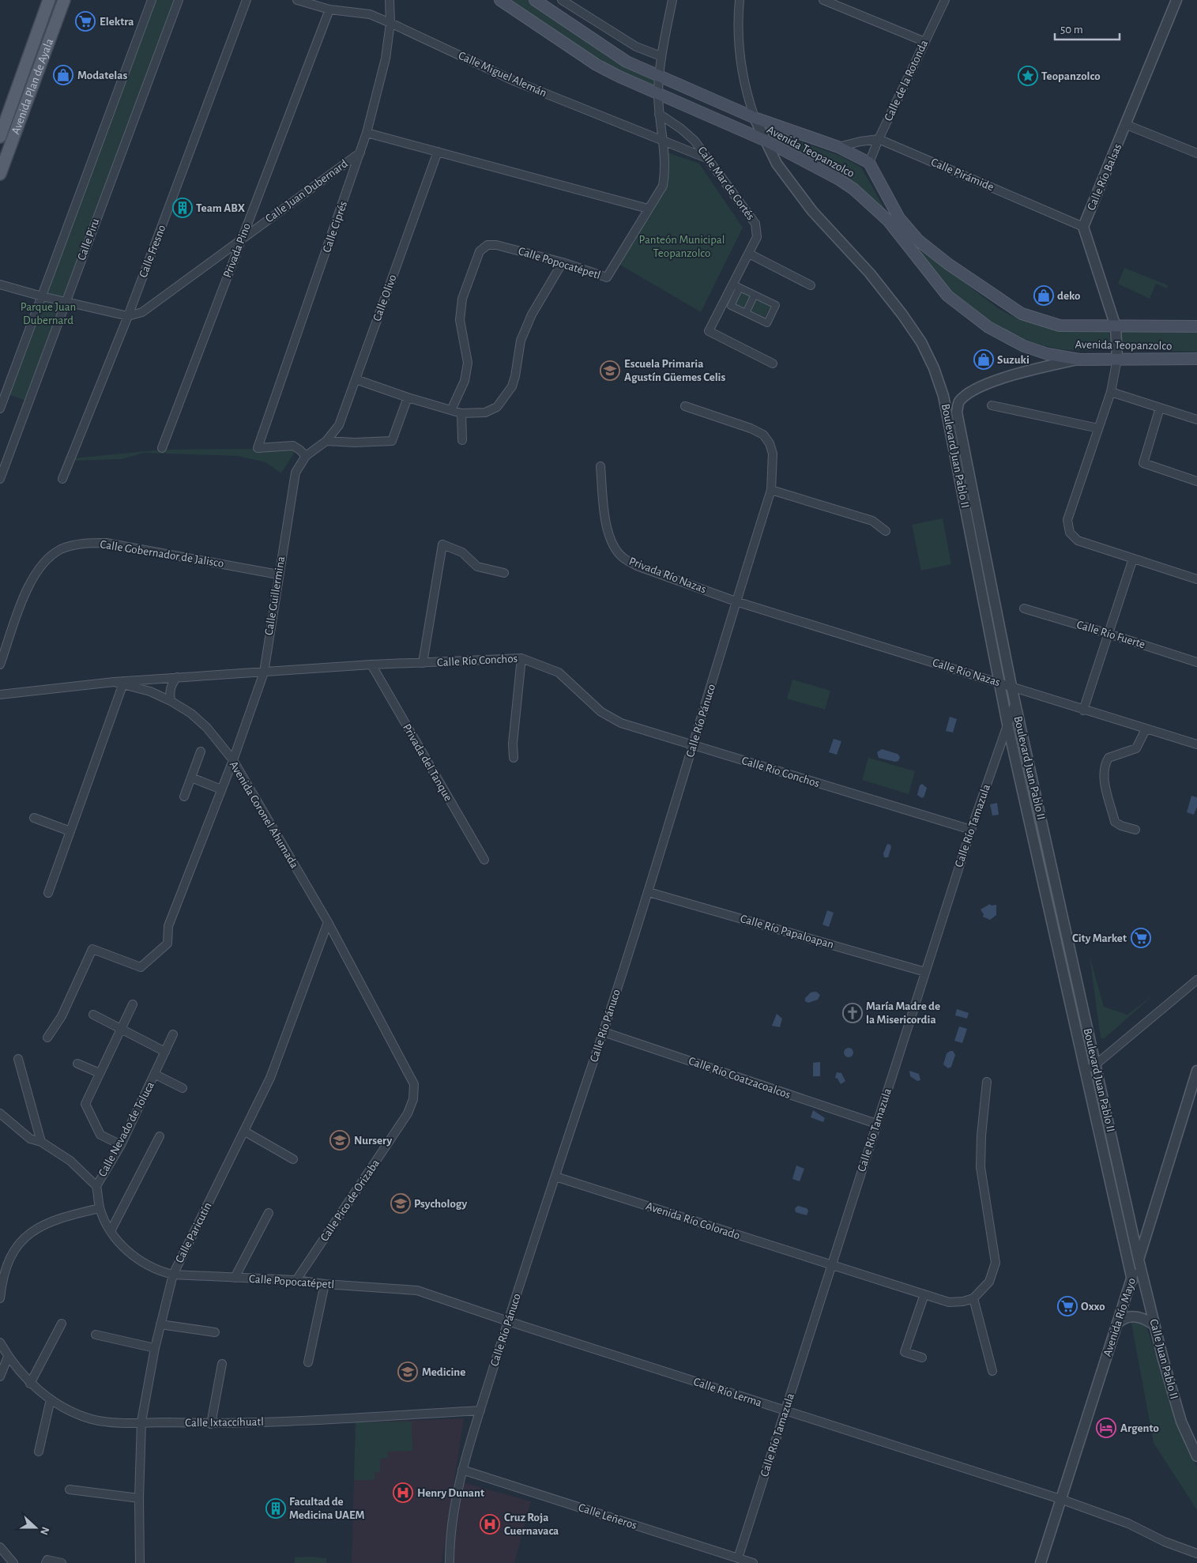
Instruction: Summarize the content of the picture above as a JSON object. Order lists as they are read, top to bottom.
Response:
{
  "streets": {
    "main road": ["Avenida Plan de Ayala", "Avenida Teopanzolco"],
    "street": [
      "Calle Miguel Alemán",
      "Calle de la Rotonda",
      "Calle Pirámide",
      "Calle Río Balsas",
      "Calle Mar de Cortés",
      "Calle Juan Dubernard",
      "Calle Ciprés",
      "Calle Piru",
      "Privada Pino",
      "Calle Fresno",
      "Calle Popocatépetl",
      "Calle Olivo",
      "Boulevard Juan Pablo II",
      "Calle Gobernador de Jalisco",
      "Privada Río Nazas",
      "Calle Guillermina",
      "Calle Río Fuerte",
      "Calle Río Conchos",
      "Calle Río Nazas",
      "Calle Río Pánuco",
      "Privada del Tanque",
      "Avenida Coronel Ahumada",
      "Calle Río Tamazula",
      "Calle Río Papaloapan",
      "Calle Río Coatzacoalcos",
      "Calle Nevado de Toluca",
      "Calle Pico de Orizaba",
      "Avenida Río Colorado",
      "Calle Paricutín",
      "Avenida Río Mayo",
      "Calle Juan Pablo II",
      "Calle Río Lerma",
      "Calle Ixtaccíhuatl",
      "Calle Leñeros"
    ]
  },
  "crossings": [
    ["Calle Miguel Alemán", "Calle Mar de Cortés"],
    ["Calle Miguel Alemán", "Calle Ciprés"],
    ["Calle Miguel Alemán", "Privada Pino"],
    ["Calle Miguel Alemán", "Calle Popocatépetl"],
    ["Calle de la Rotonda", "Avenida Teopanzolco"],
    ["Calle de la Rotonda", "Calle Pirámide"],
    ["Avenida Teopanzolco", "Calle Popocatépetl"],
    ["Avenida Teopanzolco", "Boulevard Juan Pablo II"],
    ["Calle Pirámide", "Calle Río Balsas"],
    ["Calle Mar de Cortés", "Calle Popocatépetl"],
    ["Calle Juan Dubernard", "Calle Ciprés"],
    ["Calle Juan Dubernard", "Privada Pino"],
    ["Calle Juan Dubernard", "Calle Fresno"],
    ["Calle Ciprés", "Calle Guillermina"],
    ["Calle Popocatépetl", "Calle Río Pánuco"],
    ["Calle Popocatépetl", "Calle Nevado de Toluca"],
    ["Calle Popocatépetl", "Calle Pico de Orizaba"],
    ["Calle Popocatépetl", "Calle Paricutín"],
    ["Calle Popocatépetl", "Calle Río Lerma"],
    ["Calle Olivo", "Calle Guillermina"],
    ["Boulevard Juan Pablo II", "Calle Río Nazas"],
    ["Boulevard Juan Pablo II", "Calle Río Tamazula"],
    ["Boulevard Juan Pablo II", "Avenida Río Mayo"],
    ["Boulevard Juan Pablo II", "Calle Juan Pablo II"],
    ["Calle Gobernador de Jalisco", "Calle Guillermina"],
    ["Privada Río Nazas", "Calle Río Nazas"],
    ["Privada Río Nazas", "Calle Río Pánuco"],
    ["Calle Guillermina", "Calle Río Conchos"],
    ["Calle Guillermina", "Avenida Coronel Ahumada"],
    ["Calle Río Conchos", "Calle Río Pánuco"],
    ["Calle Río Conchos", "Privada del Tanque"],
    ["Calle Río Conchos", "Avenida Coronel Ahumada"],
    ["Calle Río Conchos", "Calle Río Tamazula"],
    ["Calle Río Nazas", "Calle Río Pánuco"],
    ["Calle Río Pánuco", "Calle Río Papaloapan"],
    ["Calle Río Pánuco", "Calle Río Coatzacoalcos"],
    ["Calle Río Pánuco", "Avenida Río Colorado"],
    ["Calle Río Pánuco", "Calle Río Lerma"],
    ["Calle Río Pánuco", "Calle Ixtaccíhuatl"],
    ["Calle Río Pánuco", "Calle Leñeros"],
    ["Avenida Coronel Ahumada", "Calle Pico de Orizaba"],
    ["Avenida Coronel Ahumada", "Calle Paricutín"],
    ["Calle Río Tamazula", "Calle Río Papaloapan"],
    ["Calle Río Tamazula", "Calle Río Coatzacoalcos"],
    ["Calle Río Tamazula", "Avenida Río Colorado"],
    ["Calle Río Tamazula", "Calle Río Lerma"],
    ["Calle Río Tamazula", "Calle Leñeros"],
    ["Calle Paricutín", "Calle Ixtaccíhuatl"],
    ["Avenida Río Mayo", "Calle Juan Pablo II"],
    ["Avenida Río Mayo", "Calle Río Lerma"]
  ],
  "parks": ["Panteón Municipal Teopanzolco", "Parque Juan Dubernard"],
  "places": {
    "supermarket": ["Elektra", "City Market", "Oxxo"],
    "shop": ["Modatelas", "deko", "Suzuki"],
    "place": ["Teopanzolco"],
    "building": ["Team ABX", "Facultad de Medicina UAEM"],
    "school or university": [
      "Escuela Primaria Agustín Güemes Celis",
      "Nursery",
      "Psychology",
      "Medicine"
    ],
    "church": ["María Madre de la Misericordia"],
    "hotel": ["Argento"],
    "hospital": ["Henry Dunant", "Cruz Roja Cuernavaca"]
  },
  "scale_bar": "50 m",
  "north": "right"
}
